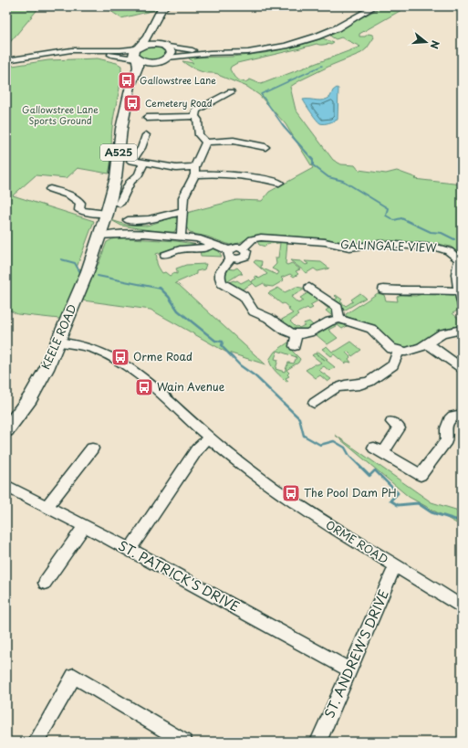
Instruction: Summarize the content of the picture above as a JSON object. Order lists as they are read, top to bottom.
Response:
{
  "streets": {
    "main road": ["A525", "KEELE ROAD"],
    "street": [
      "GALINGALE VIEW",
      "ORME ROAD",
      "ST. PATRICK'S DRIVE",
      "ST. ANDREW'S DRIVE"
    ]
  },
  "crossings": [
    ["KEELE ROAD", "ORME ROAD"],
    ["ORME ROAD", "ST. ANDREW'S DRIVE"],
    ["ST. PATRICK'S DRIVE", "ST. ANDREW'S DRIVE"]
  ],
  "parks": ["Gallowstree Lane Sports Ground"],
  "places": {
    "bus stop": [
      "Gallowstree Lane",
      "Cemetery Road",
      "Orme Road",
      "Wain Avenue",
      "The Pool Dam PH"
    ]
  },
  "north": "right"
}
